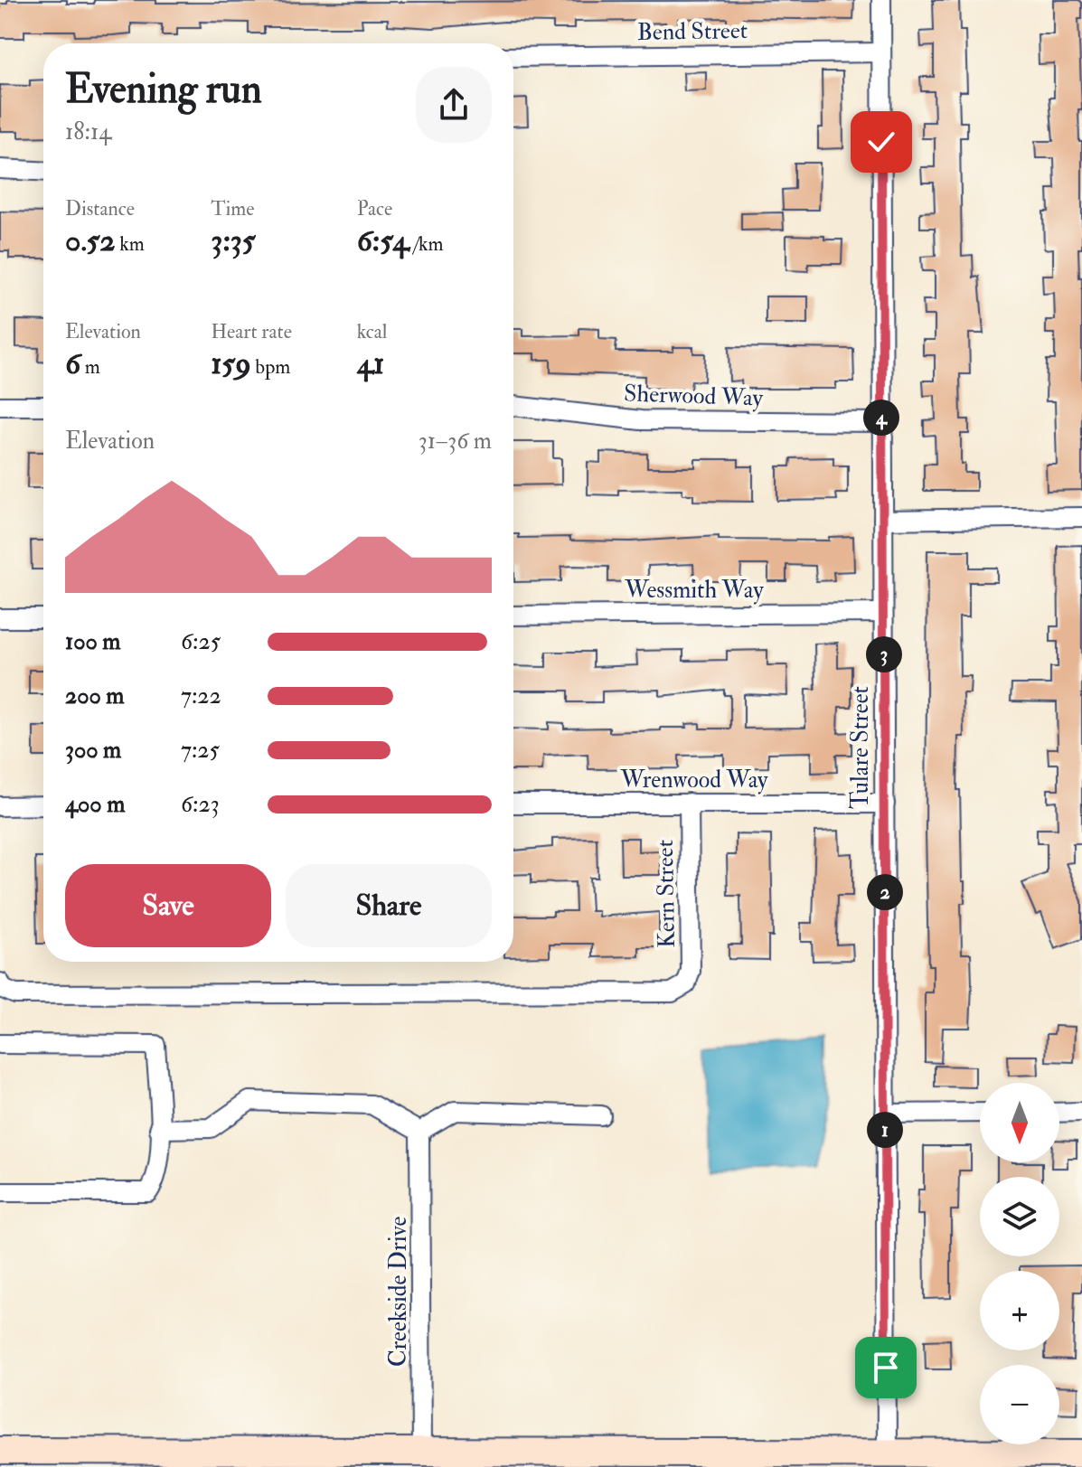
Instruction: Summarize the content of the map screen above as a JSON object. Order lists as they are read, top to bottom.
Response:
{
  "streets": {
    "street": [
      "Bend Street",
      "Sherwood Way",
      "Wessmith Way",
      "Tulare Street",
      "Wrenwood Way",
      "Kern Street",
      "Creekside Drive"
    ]
  },
  "crossings": [
    ["Bend Street", "Tulare Street"],
    ["Sherwood Way", "Tulare Street"],
    ["Wessmith Way", "Tulare Street"],
    ["Tulare Street", "Wrenwood Way"],
    ["Wrenwood Way", "Kern Street"]
  ],
  "north": "bottom",
  "page": {
    "heading": ["Evening run", "18:14"],
    "stats": [
      ["Distance", "0.52 km"],
      ["Time", "3:35"],
      ["Pace", "6:54 /km"],
      ["Elevation", "6 m"],
      ["Heart rate", "159 bpm"],
      ["kcal", "41"]
    ],
    "pins": [
      "4",
      "3",
      "2",
      "1"
    ],
    "chart": ["Elevation", "31–36 m"],
    "list": [
      {
        "name": "100 m",
        "note": "6:25"
      },
      {
        "name": "200 m",
        "note": "7:22"
      },
      {
        "name": "300 m",
        "note": "7:25"
      },
      {
        "name": "400 m",
        "note": "6:23"
      }
    ],
    "buttons": ["Save", "Share"],
    "map_buttons": ["+", "−"]
  }
}
